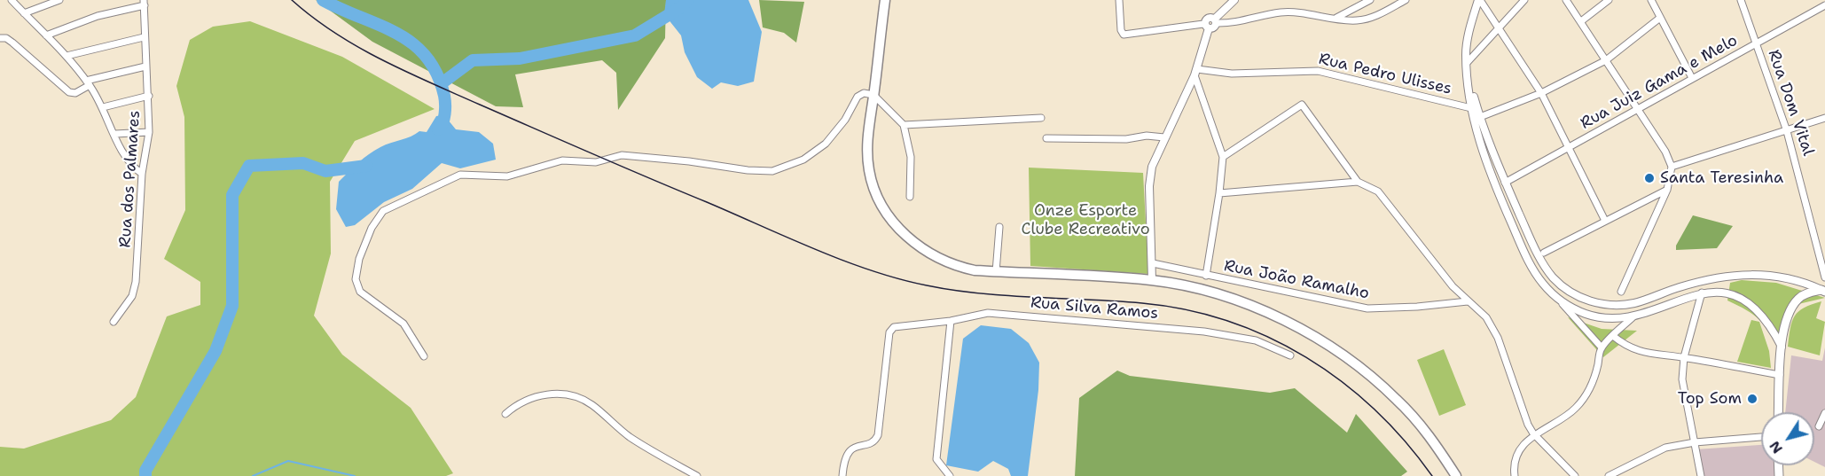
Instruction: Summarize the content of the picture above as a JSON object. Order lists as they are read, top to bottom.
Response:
{
  "streets": {
    "street": [
      "Rua Pedro Ulisses",
      "Rua Juiz Gama e Melo",
      "Rua Dom Vital",
      "Rua dos Palmares",
      "Rua João Ramalho",
      "Rua Silva Ramos"
    ]
  },
  "crossings": [
    ["Rua Juiz Gama e Melo", "Rua Dom Vital"]
  ],
  "parks": ["Onze Esporte Clube Recreativo"],
  "places": ["Santa Teresinha", "Top Som"],
  "north": "bottom left"
}
